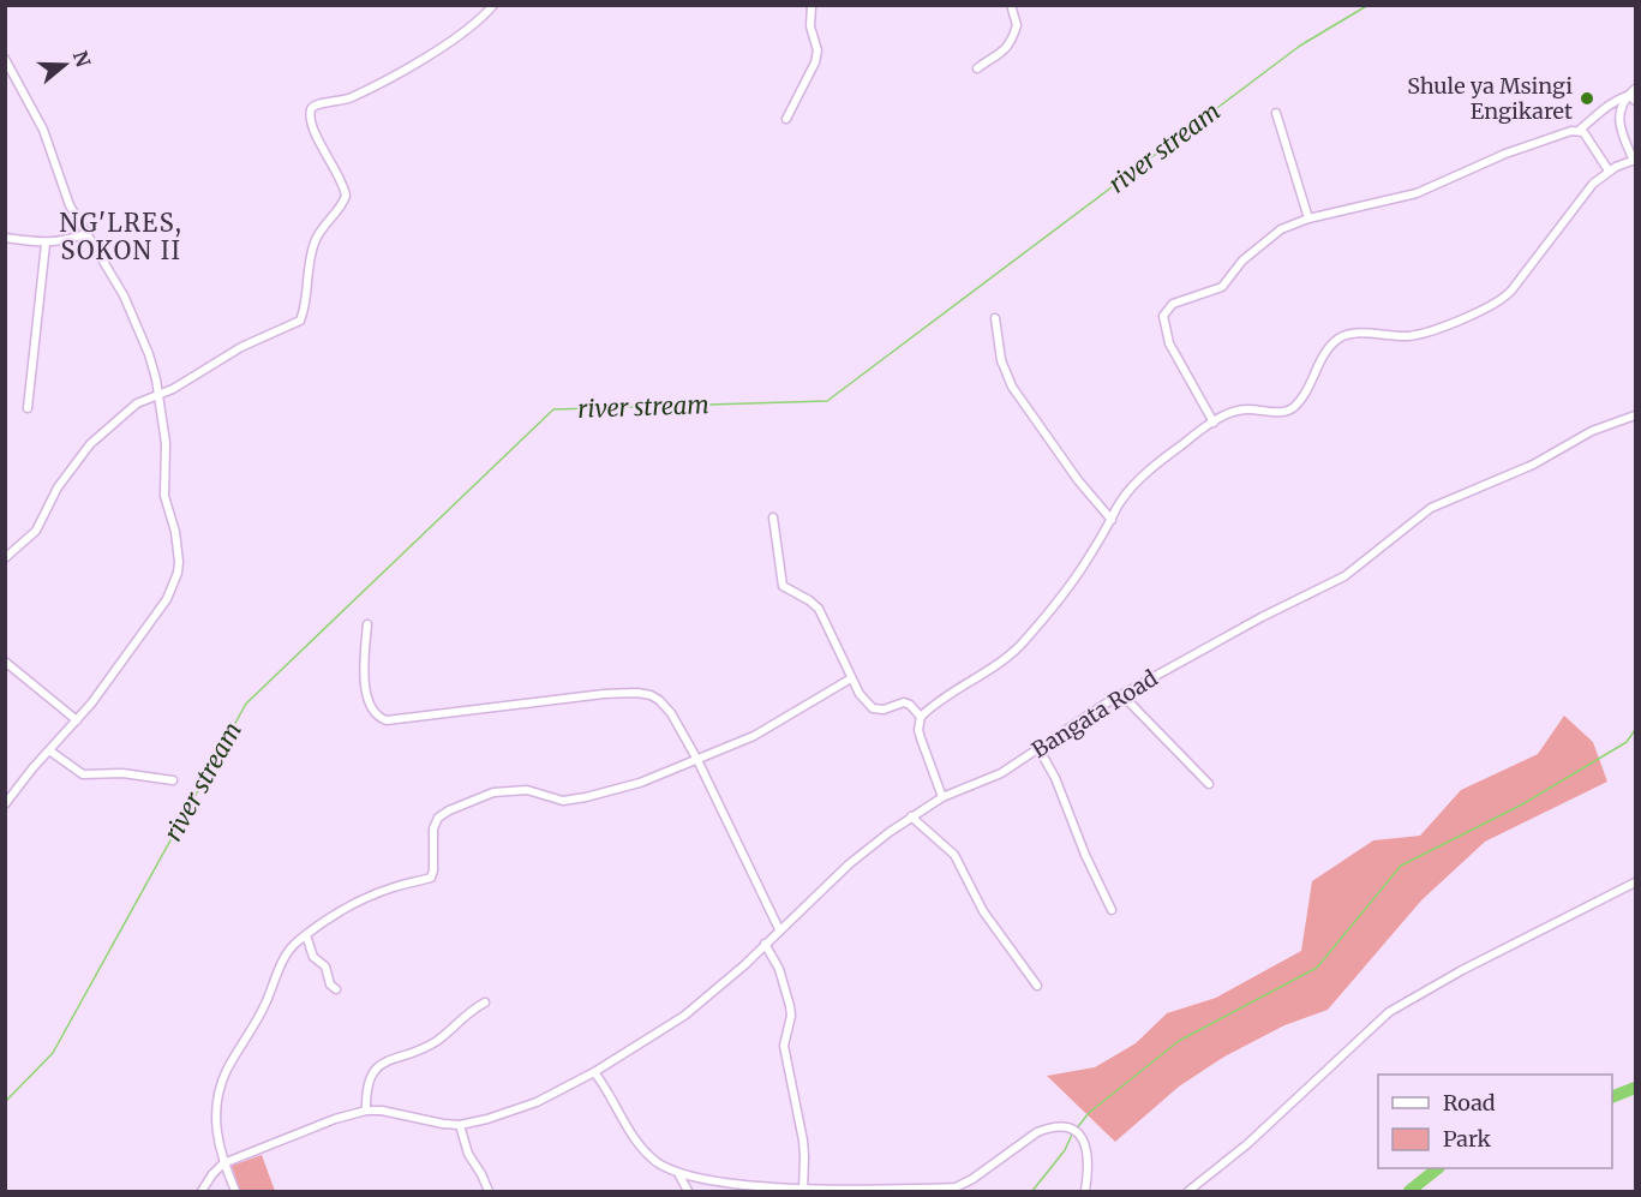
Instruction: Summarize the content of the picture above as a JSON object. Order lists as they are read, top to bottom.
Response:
{
  "streets": {
    "street": ["Bangata Road"]
  },
  "districts": ["NG'LRES, SOKON II"],
  "water": ["river stream"],
  "places": ["Shule ya Msingi Engikaret"],
  "legend": ["Road", "Park"],
  "north": "right"
}
